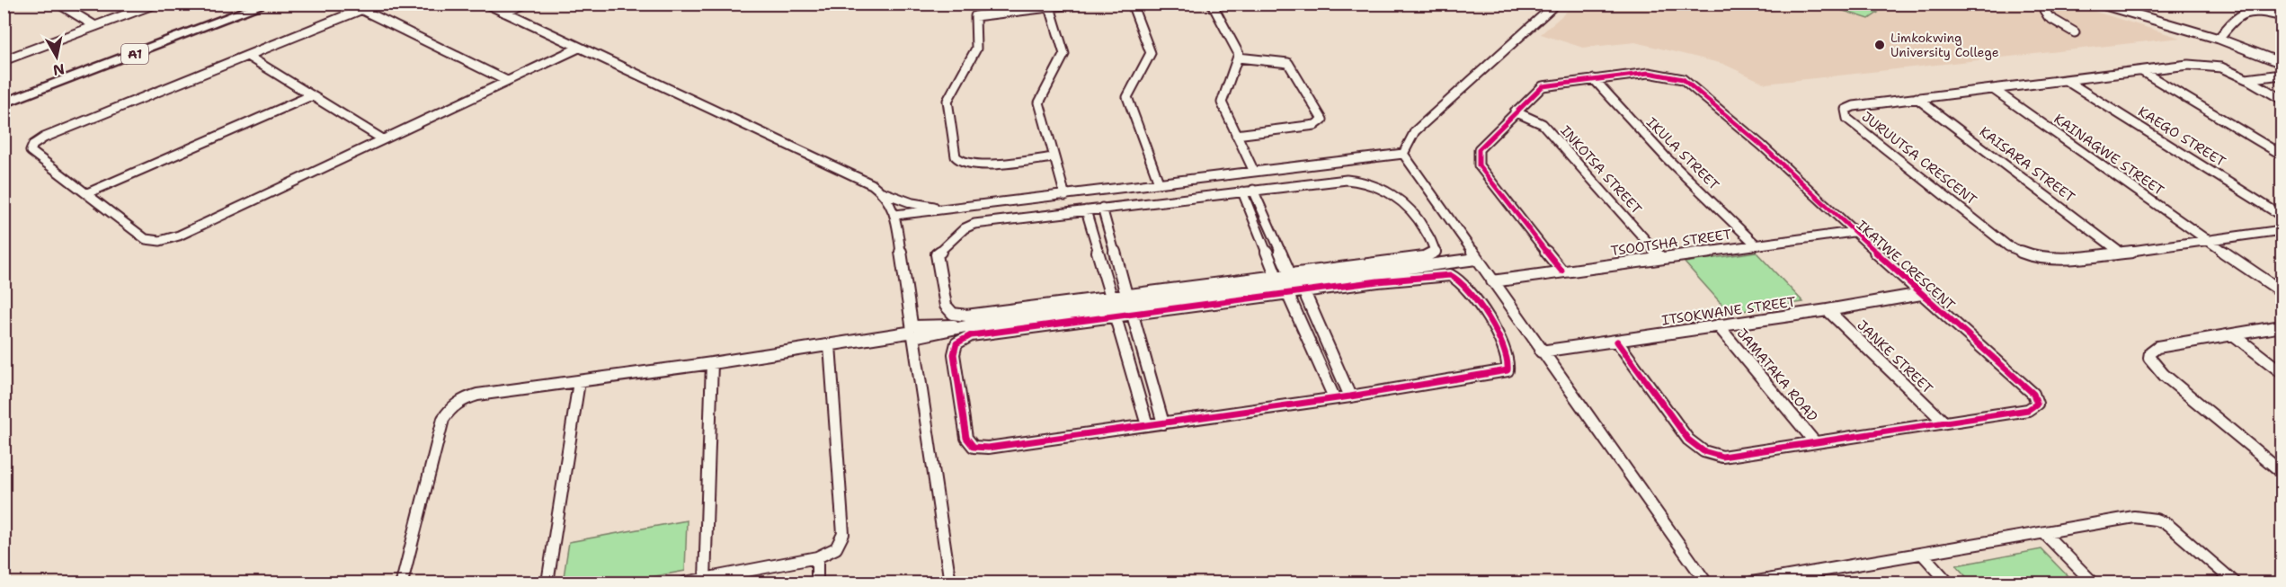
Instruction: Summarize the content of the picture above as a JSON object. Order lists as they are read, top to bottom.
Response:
{
  "streets": {
    "highway": ["A1"],
    "street": [
      "KAEGO STREET",
      "IKULA STREET",
      "KAINAGWE STREET",
      "JURUUTSA CRESCENT",
      "KAISARA STREET",
      "INKOTSA STREET",
      "TSOOTSHA STREET",
      "IKATWE CRESCENT",
      "ITSOKWANE STREET",
      "JANKE STREET",
      "JAMATAKA ROAD"
    ]
  },
  "crossings": [
    ["KAEGO STREET", "JURUUTSA CRESCENT"],
    ["IKULA STREET", "TSOOTSHA STREET"],
    ["IKULA STREET", "IKATWE CRESCENT"],
    ["KAINAGWE STREET", "JURUUTSA CRESCENT"],
    ["JURUUTSA CRESCENT", "KAISARA STREET"],
    ["INKOTSA STREET", "TSOOTSHA STREET"],
    ["INKOTSA STREET", "IKATWE CRESCENT"],
    ["TSOOTSHA STREET", "IKATWE CRESCENT"],
    ["IKATWE CRESCENT", "ITSOKWANE STREET"],
    ["IKATWE CRESCENT", "JANKE STREET"],
    ["IKATWE CRESCENT", "JAMATAKA ROAD"],
    ["ITSOKWANE STREET", "JANKE STREET"],
    ["ITSOKWANE STREET", "JAMATAKA ROAD"]
  ],
  "places": ["Limkokwing University College"],
  "north": "bottom"
}
